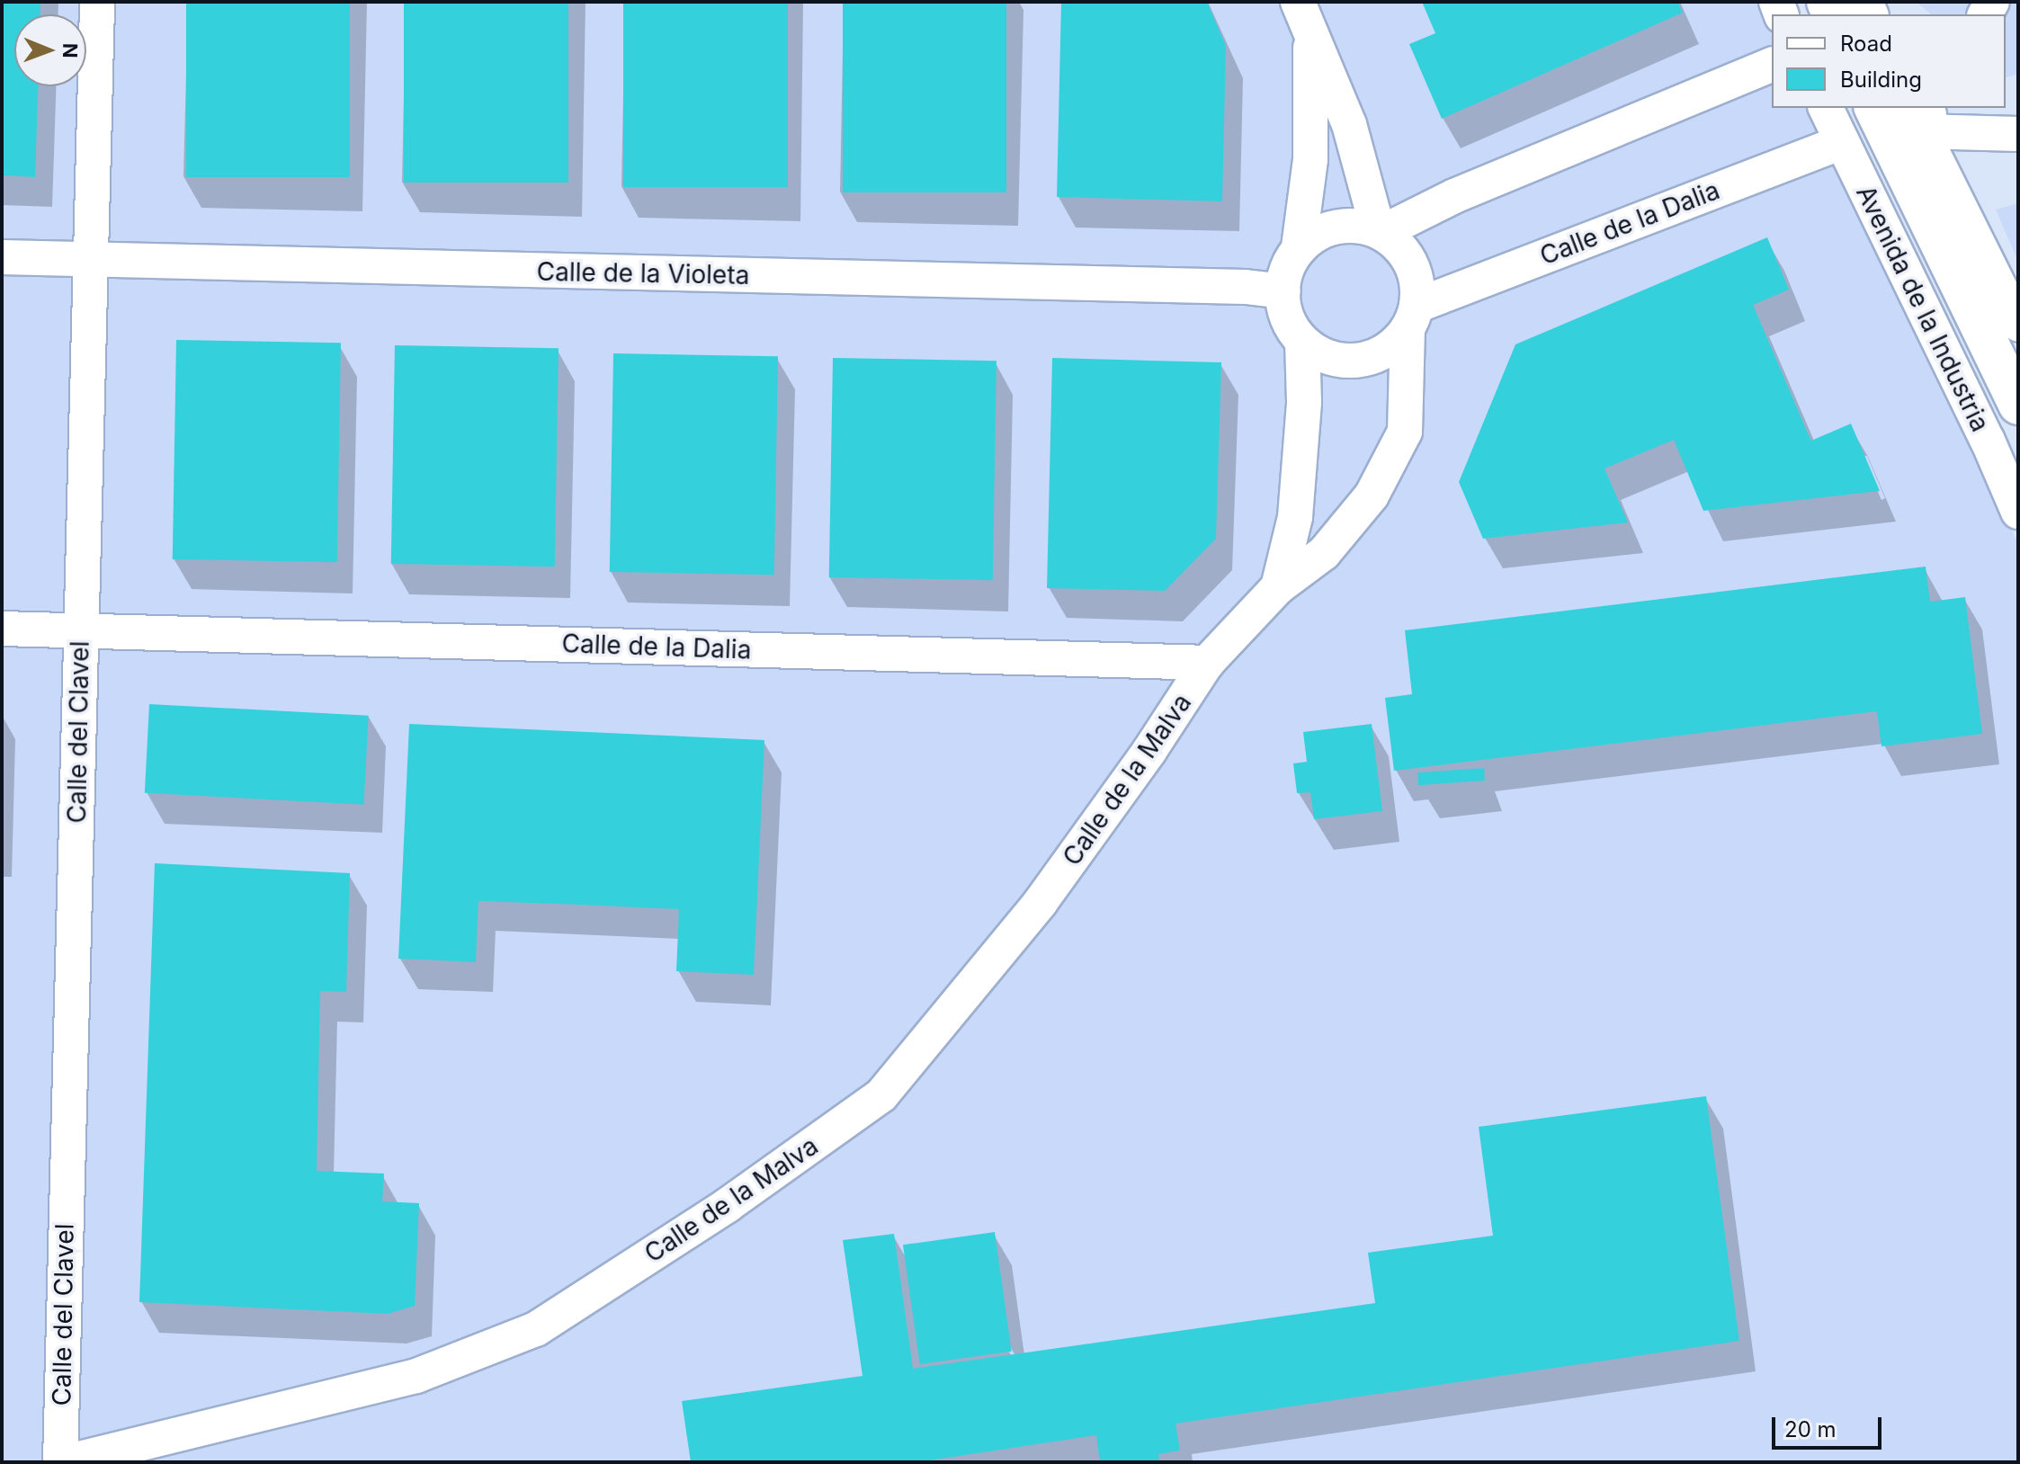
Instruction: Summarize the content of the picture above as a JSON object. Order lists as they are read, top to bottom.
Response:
{
  "streets": {
    "main road": ["Avenida de la Industria"],
    "street": [
      "Calle de la Dalia",
      "Calle de la Violeta",
      "Calle del Clavel",
      "Calle de la Malva"
    ]
  },
  "crossings": [
    ["Calle de la Dalia", "Calle de la Violeta"],
    ["Calle de la Dalia", "Avenida de la Industria"],
    ["Calle de la Dalia", "Calle del Clavel"],
    ["Calle de la Dalia", "Calle de la Malva"],
    ["Calle de la Violeta", "Calle del Clavel"],
    ["Calle del Clavel", "Calle de la Malva"]
  ],
  "legend": ["Road", "Building"],
  "scale_bar": "20 m",
  "north": "right"
}
